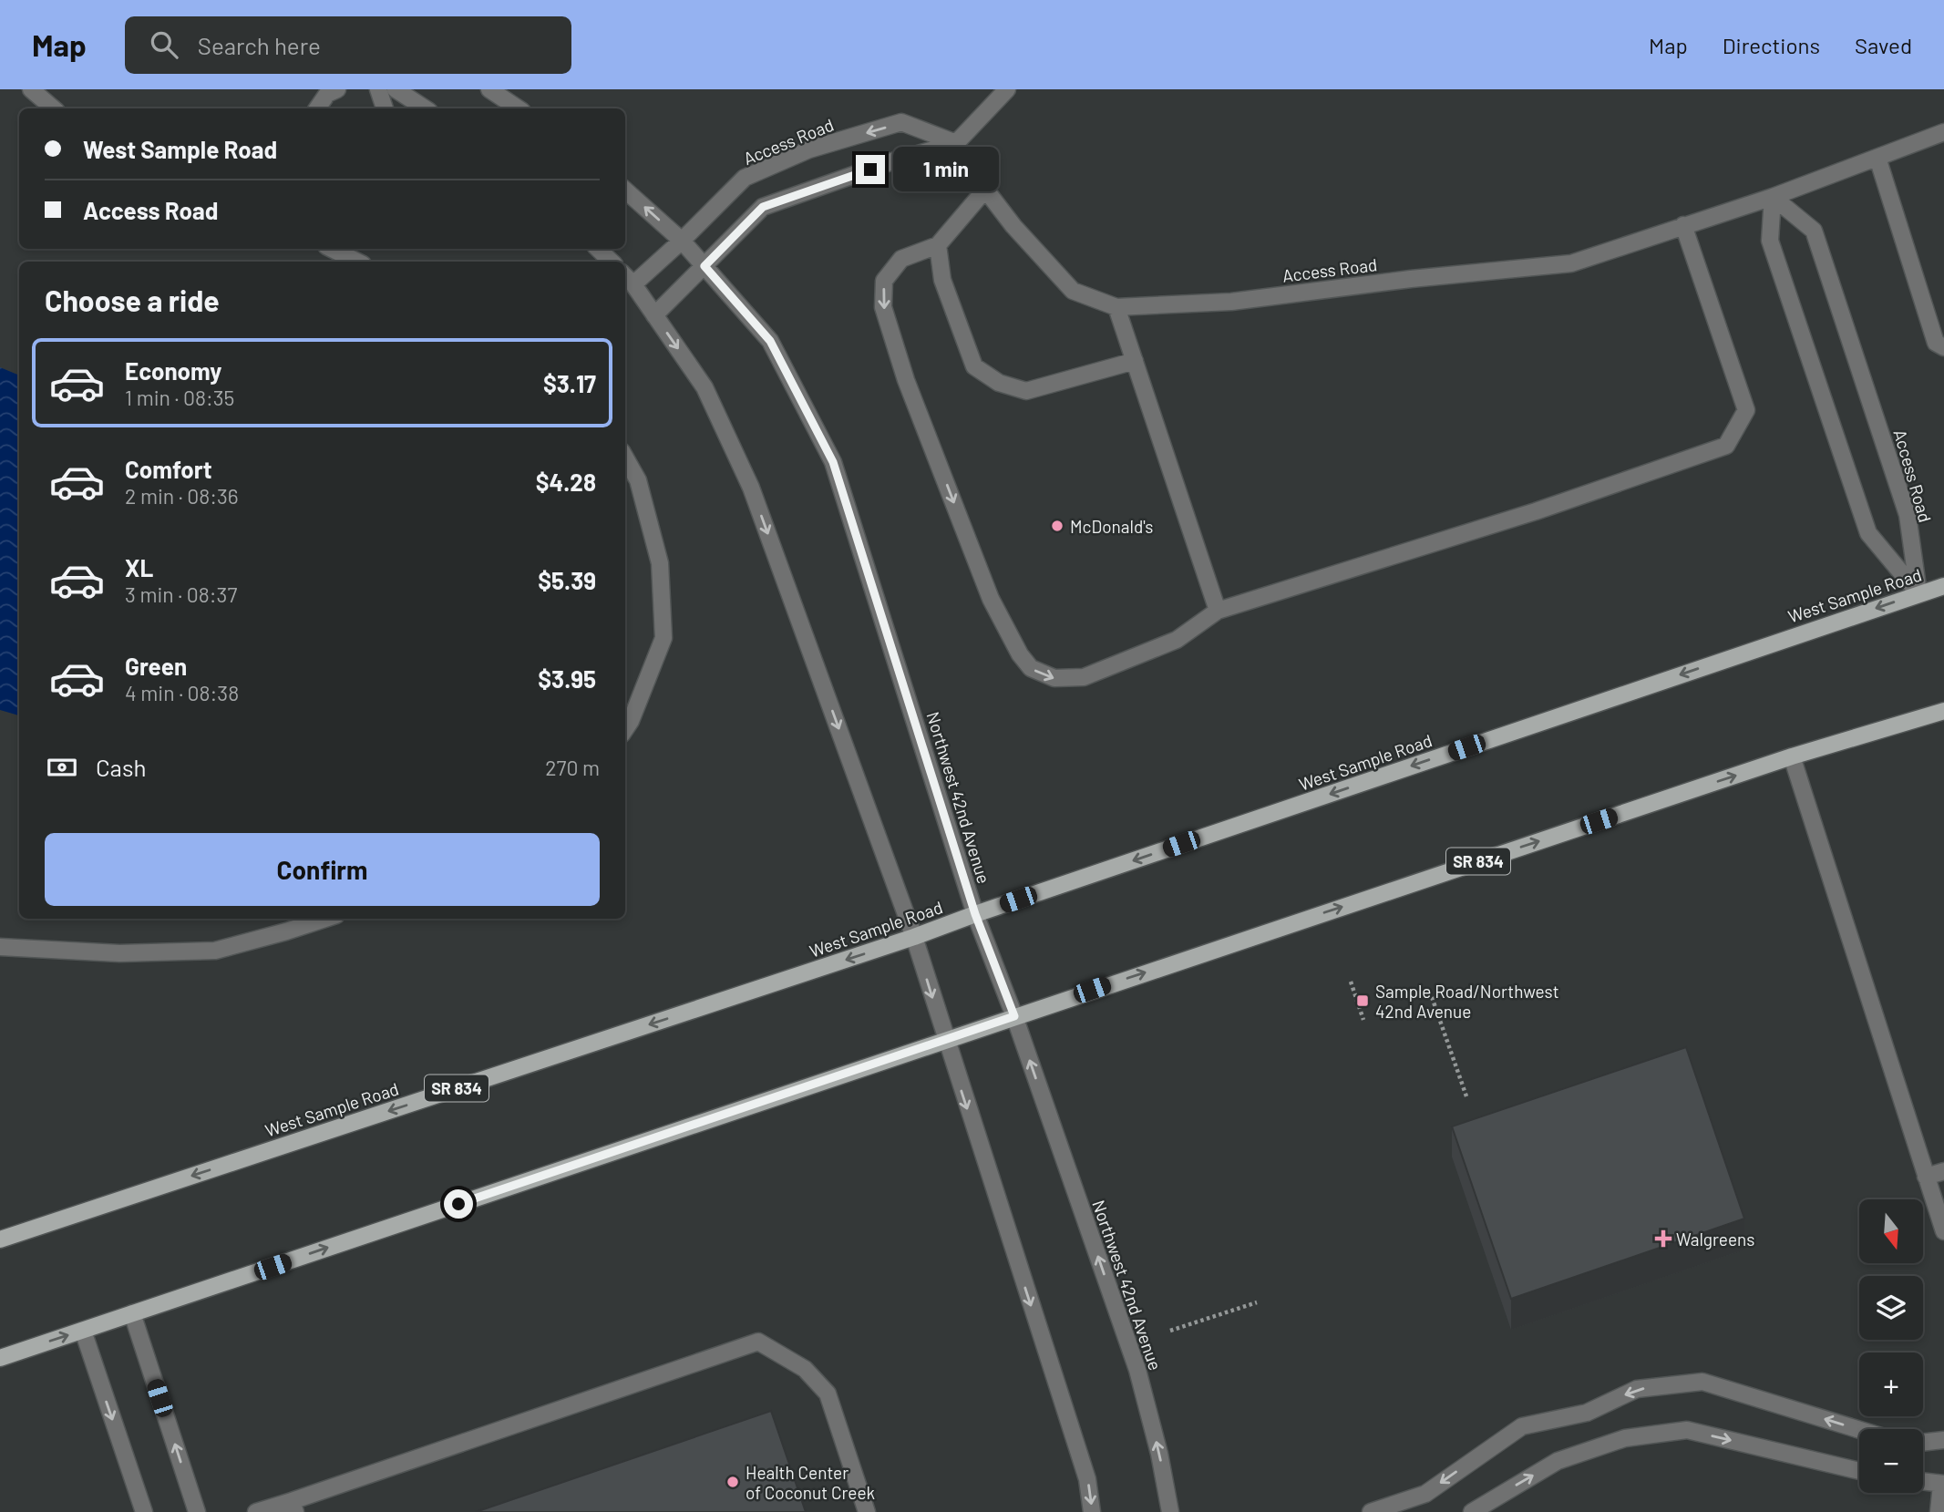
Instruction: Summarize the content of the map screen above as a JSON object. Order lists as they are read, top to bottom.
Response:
{
  "streets": {
    "main road": ["West Sample Road", "SR 834"],
    "street": ["Access Road", "Northwest 42nd Avenue"]
  },
  "crossings": [
    ["Access Road", "West Sample Road"],
    ["Access Road", "Northwest 42nd Avenue"],
    ["West Sample Road", "Northwest 42nd Avenue"],
    ["Northwest 42nd Avenue", "SR 834"]
  ],
  "places": {
    "other": ["McDonald's", "Health Center of Coconut Creek"],
    "transit": ["Sample Road/Northwest 42nd Avenue"],
    "health": ["Walgreens"]
  },
  "north": "bottom",
  "page": {
    "header": "Map",
    "search": "Search here",
    "nav": ["Map", "Directions", "Saved"],
    "banner": ["West Sample Road", "Access Road"],
    "bubble": "1 min",
    "heading": "Choose a ride",
    "list": [
      {
        "name": "Economy",
        "note": "1 min · 08:35",
        "value": "$3.17"
      },
      {
        "name": "Comfort",
        "note": "2 min · 08:36",
        "value": "$4.28"
      },
      {
        "name": "XL",
        "note": "3 min · 08:37",
        "value": "$5.39"
      },
      {
        "name": "Green",
        "note": "4 min · 08:38",
        "value": "$3.95"
      }
    ],
    "pay": ["Cash", "270 m"],
    "buttons": "Confirm",
    "map_buttons": ["+", "−"]
  }
}
